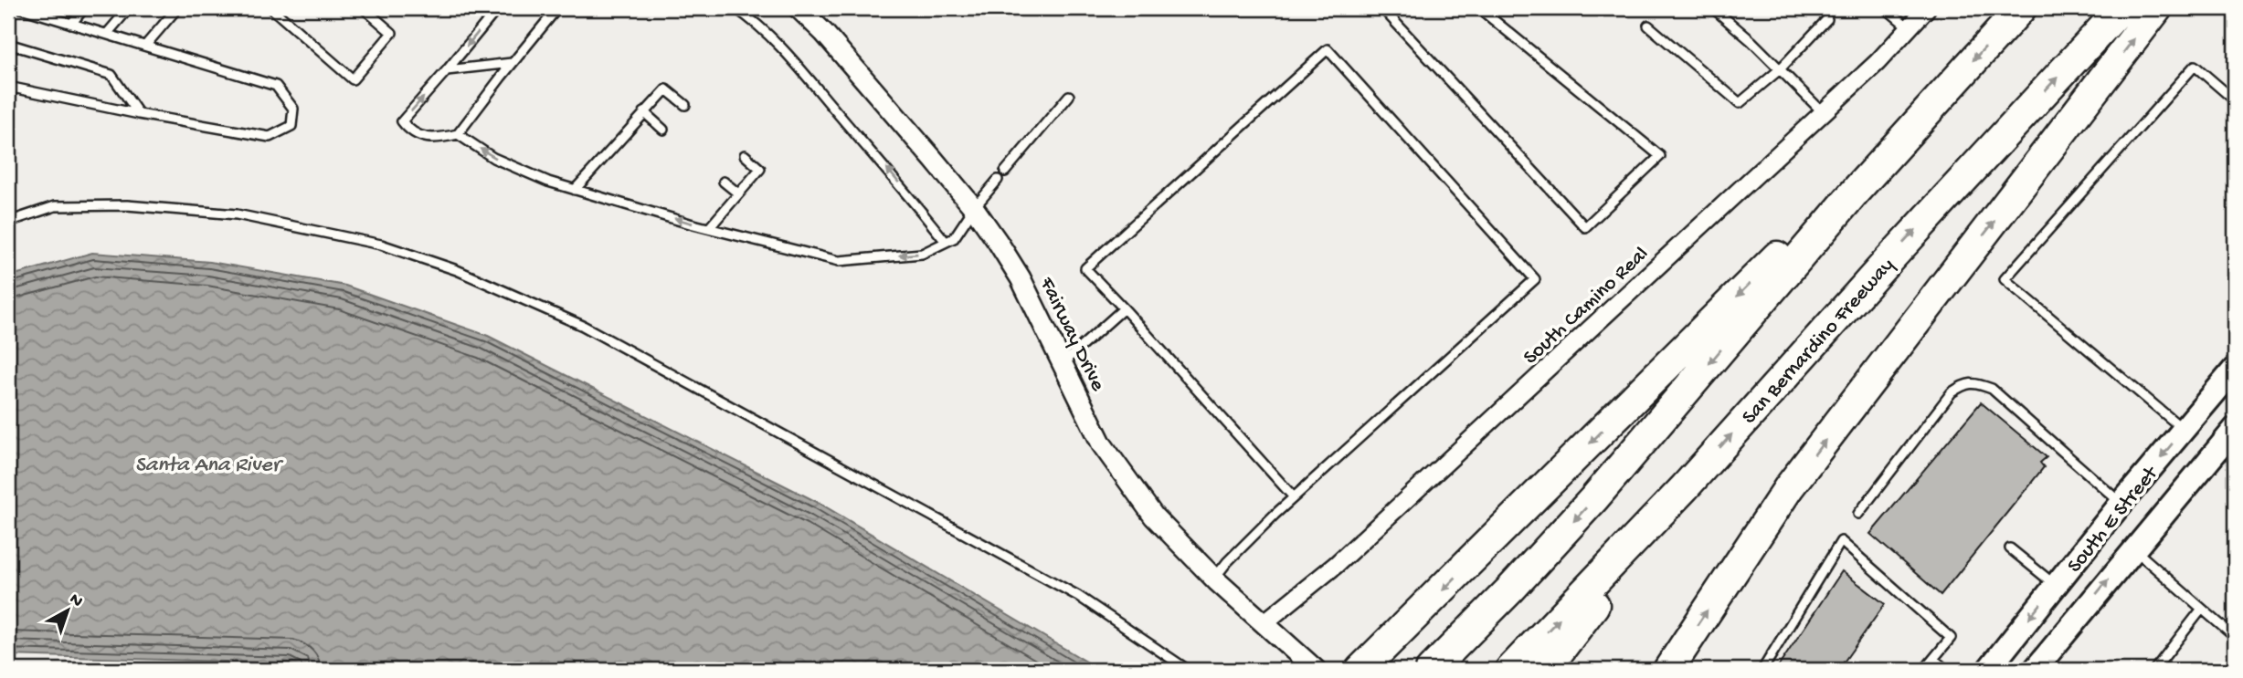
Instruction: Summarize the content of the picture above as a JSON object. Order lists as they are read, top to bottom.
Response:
{
  "streets": {
    "highway": ["San Bernardino Freeway"],
    "main road": ["South E Street"],
    "street": ["South Camino Real", "Fairway Drive"]
  },
  "crossings": [
    ["South Camino Real", "Fairway Drive"]
  ],
  "water": ["Santa Ana River"],
  "north": "top right"
}
